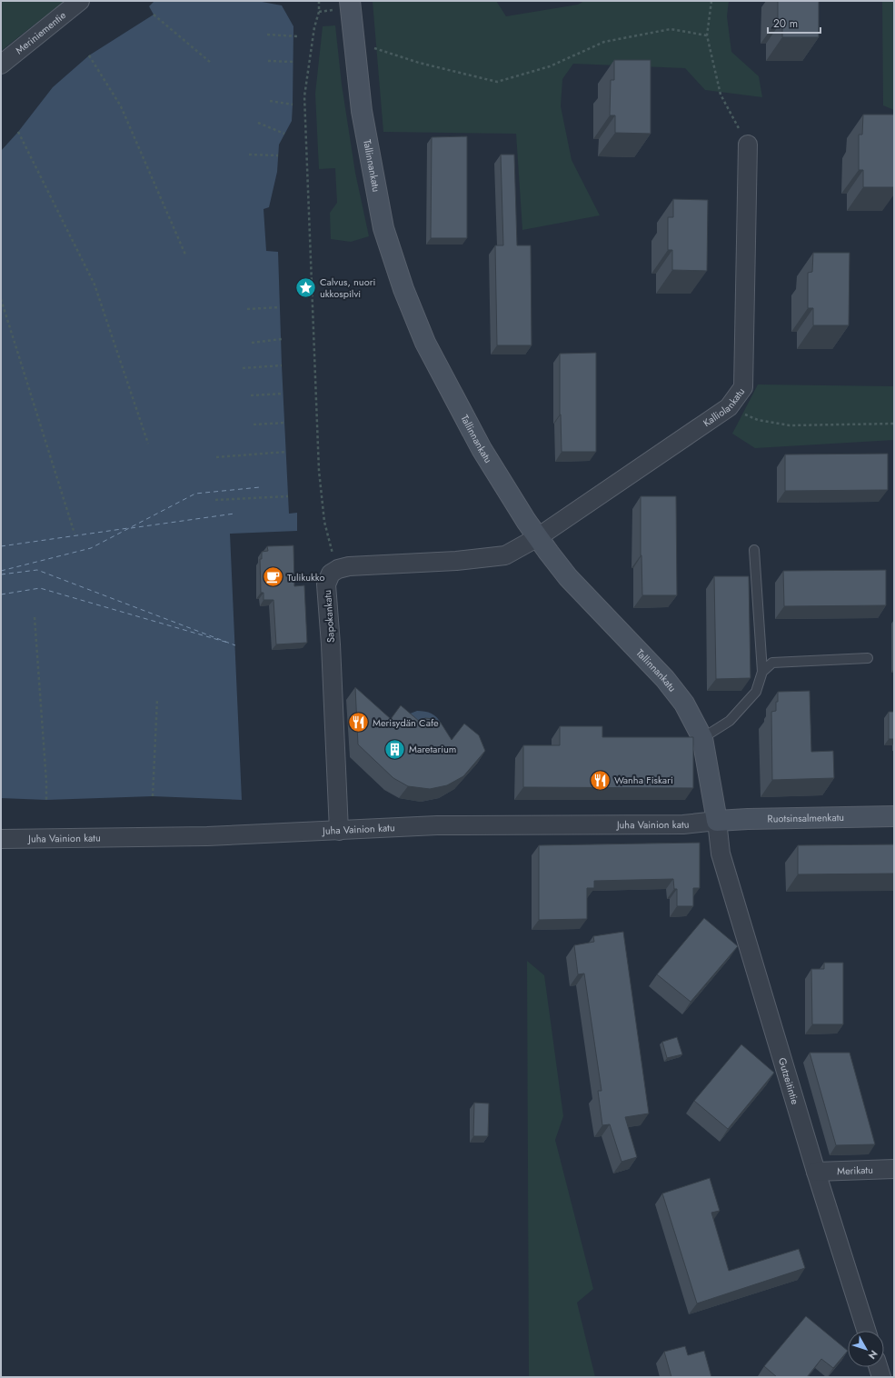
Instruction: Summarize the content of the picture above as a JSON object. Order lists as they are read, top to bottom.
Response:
{
  "streets": {
    "street": [
      "Meriniementie",
      "Tallinnankatu",
      "Kalliolankatu",
      "Sapokankatu",
      "Ruotsinsalmenkatu",
      "Juha Vainion katu",
      "Gutzeitintie",
      "Merikatu"
    ]
  },
  "crossings": [
    ["Tallinnankatu", "Kalliolankatu"],
    ["Tallinnankatu", "Ruotsinsalmenkatu"],
    ["Tallinnankatu", "Juha Vainion katu"],
    ["Tallinnankatu", "Gutzeitintie"],
    ["Sapokankatu", "Juha Vainion katu"],
    ["Ruotsinsalmenkatu", "Juha Vainion katu"],
    ["Ruotsinsalmenkatu", "Gutzeitintie"],
    ["Juha Vainion katu", "Gutzeitintie"],
    ["Gutzeitintie", "Merikatu"]
  ],
  "places": {
    "place": ["Calvus, nuori ukkospilvi"],
    "cafe": ["Tulikukko"],
    "restaurant": ["Merisydän Cafe", "Wanha Fiskari"],
    "building": ["Maretarium"]
  },
  "scale_bar": "20 m",
  "north": "bottom right"
}
